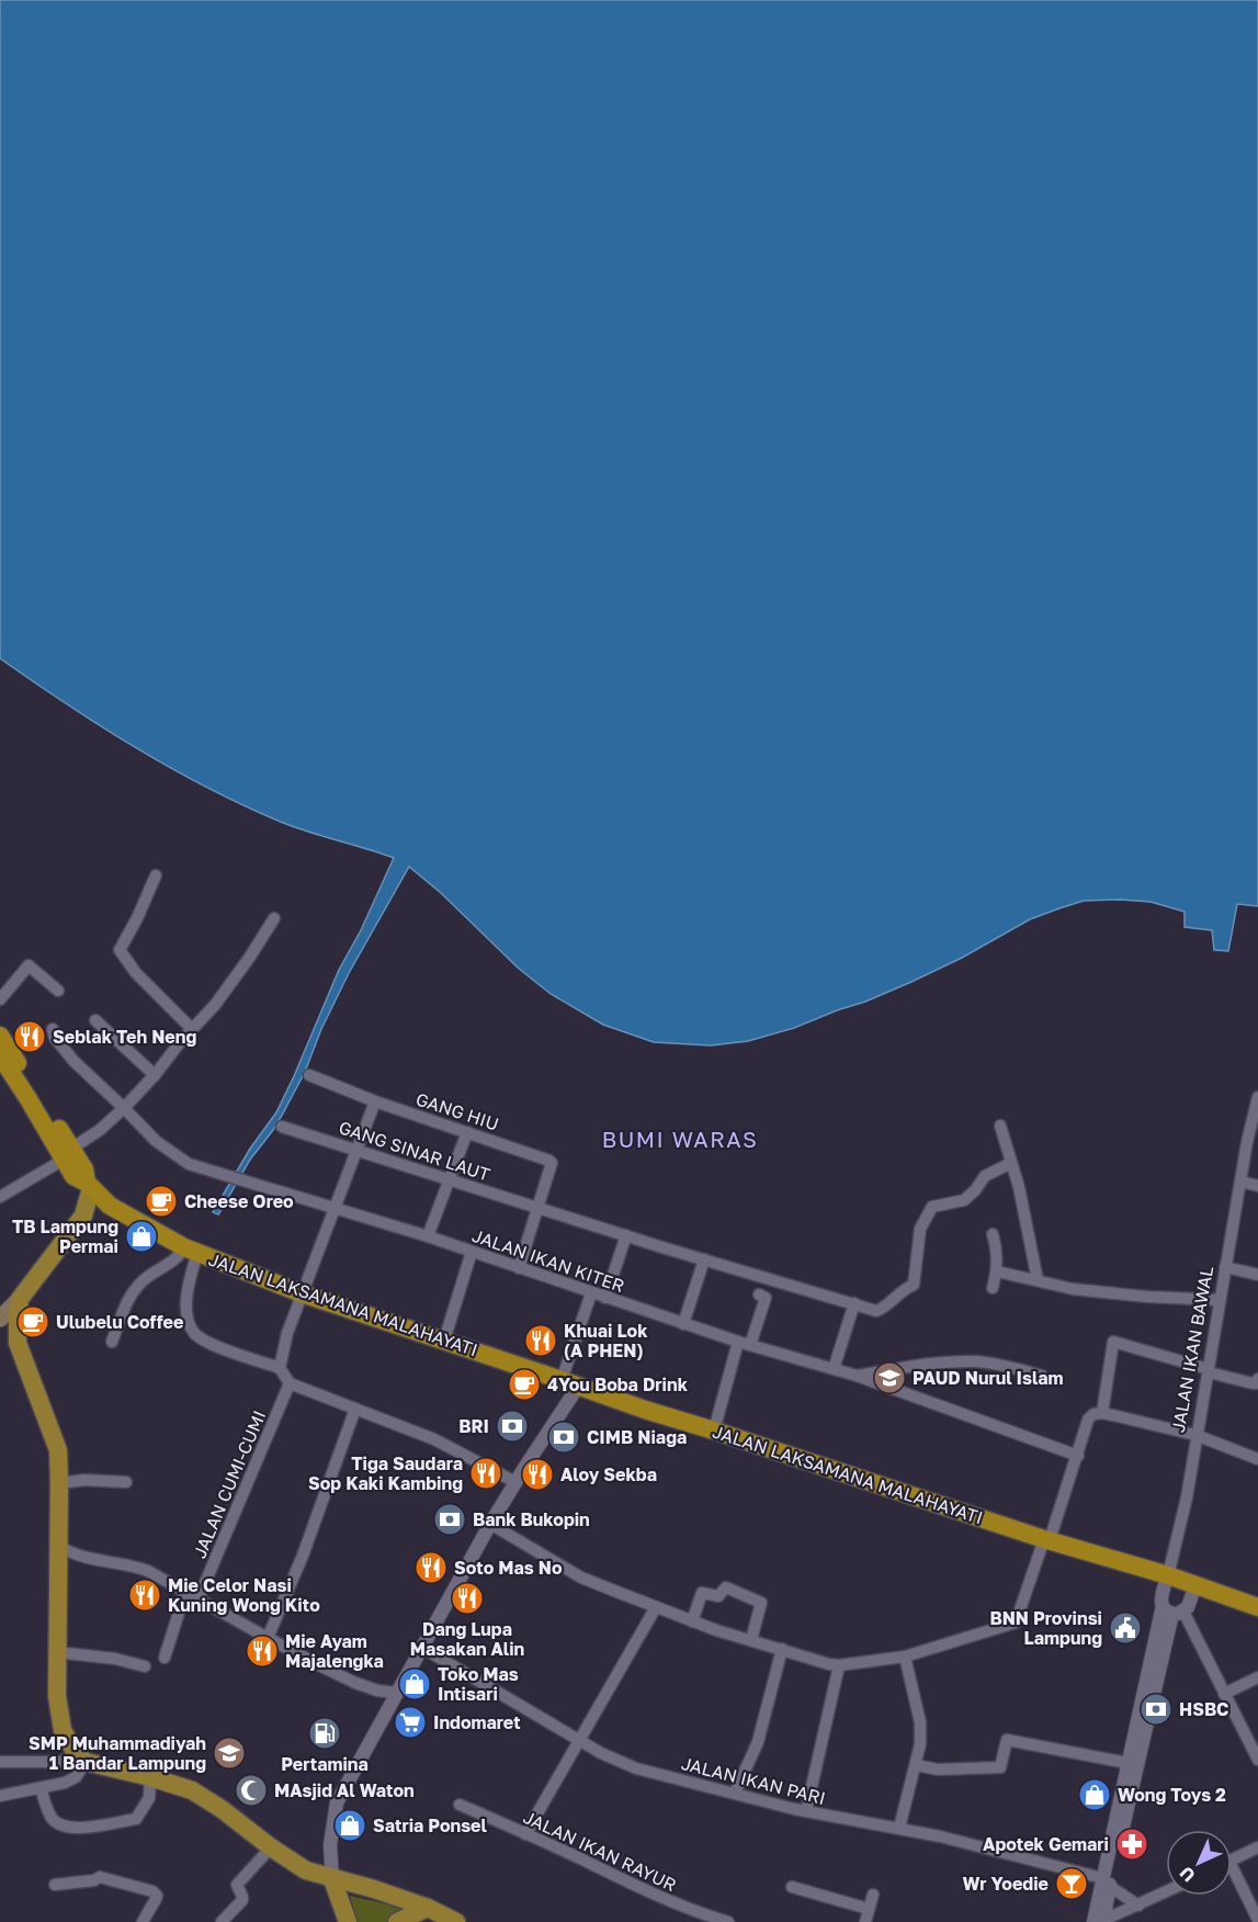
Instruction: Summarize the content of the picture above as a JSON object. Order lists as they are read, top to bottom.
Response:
{
  "streets": {
    "highway": ["JALAN LAKSAMANA MALAHAYATI"],
    "street": [
      "GANG HIU",
      "GANG SINAR LAUT",
      "JALAN IKAN KITER",
      "JALAN IKAN BAWAL",
      "JALAN CUMI-CUMI",
      "JALAN IKAN PARI",
      "JALAN IKAN RAYUR"
    ]
  },
  "crossings": [
    ["GANG HIU", "GANG SINAR LAUT"],
    ["JALAN LAKSAMANA MALAHAYATI", "JALAN IKAN BAWAL"],
    ["JALAN IKAN BAWAL", "JALAN IKAN PARI"]
  ],
  "districts": ["BUMI WARAS"],
  "places": {
    "restaurant": [
      "Seblak Teh Neng",
      "Khuai Lok (A PHEN)",
      "Tiga Saudara Sop Kaki Kambing",
      "Aloy Sekba",
      "Soto Mas No",
      "Mie Celor Nasi Kuning Wong Kito",
      "Dang Lupa Masakan Alin",
      "Mie Ayam Majalengka"
    ],
    "cafe": ["Cheese Oreo", "Ulubelu Coffee", "4You Boba Drink"],
    "shop": [
      "TB Lampung Permai",
      "Toko Mas Intisari",
      "Wong Toys 2",
      "Satria Ponsel"
    ],
    "school or university": ["PAUD Nurul Islam", "SMP Muhammadiyah 1 Bandar Lampung"],
    "bank": [
      "BRI",
      "CIMB Niaga",
      "Bank Bukopin",
      "HSBC"
    ],
    "public building": ["BNN Provinsi Lampung"],
    "supermarket": ["Indomaret"],
    "fuel station": ["Pertamina"],
    "mosque": ["MAsjid Al Waton"],
    "pharmacy": ["Apotek Gemari"],
    "bar": ["Wr Yoedie"]
  },
  "north": "bottom left"
}
